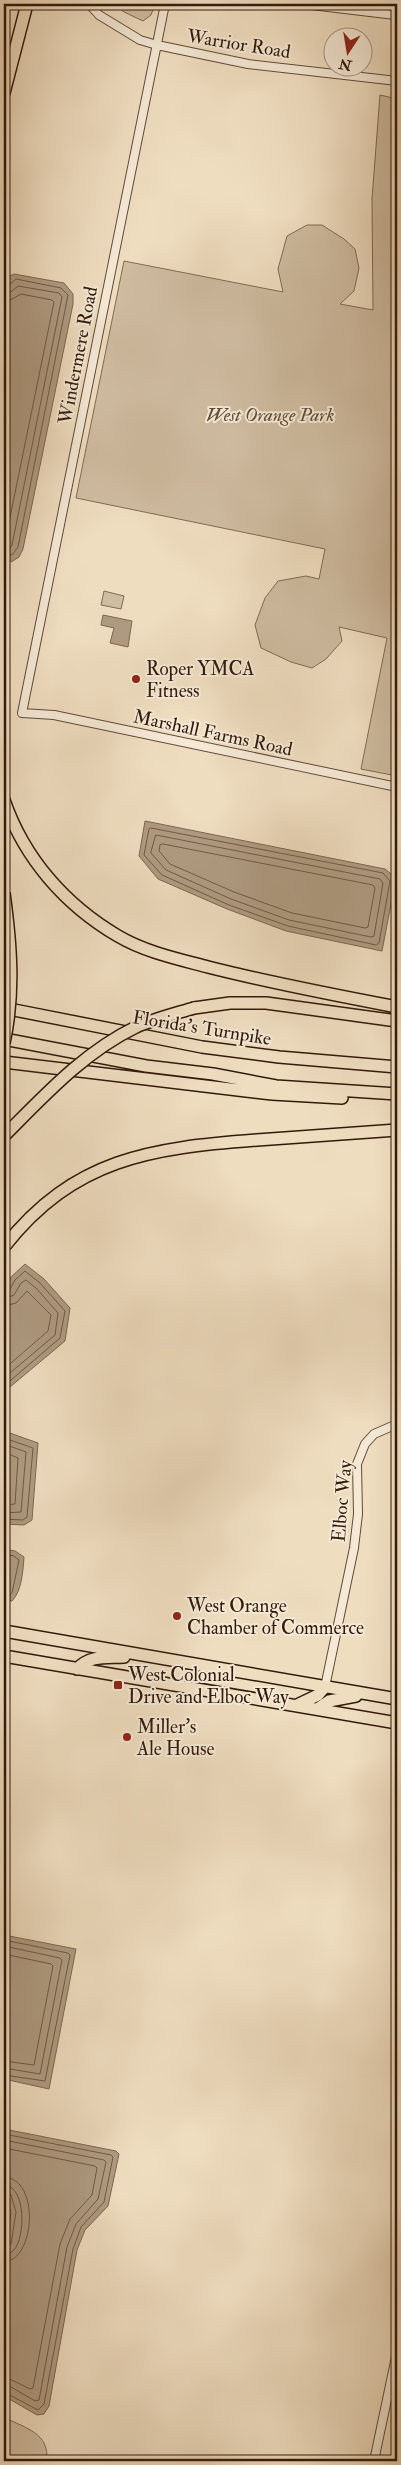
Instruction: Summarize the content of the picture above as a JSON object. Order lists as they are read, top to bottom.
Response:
{
  "streets": {
    "highway": ["Florida's Turnpike"],
    "street": [
      "Warrior Road",
      "Windermere Road",
      "Marshall Farms Road",
      "Elboc Way"
    ]
  },
  "crossings": [
    ["Warrior Road", "Windermere Road"],
    ["Windermere Road", "Marshall Farms Road"]
  ],
  "parks": ["West Orange Park"],
  "places": {
    "other": ["Roper YMCA Fitness", "West Orange Chamber of Commerce", "Miller's Ale House"],
    "transit": ["West Colonial Drive and Elboc Way"]
  },
  "north": "bottom"
}
